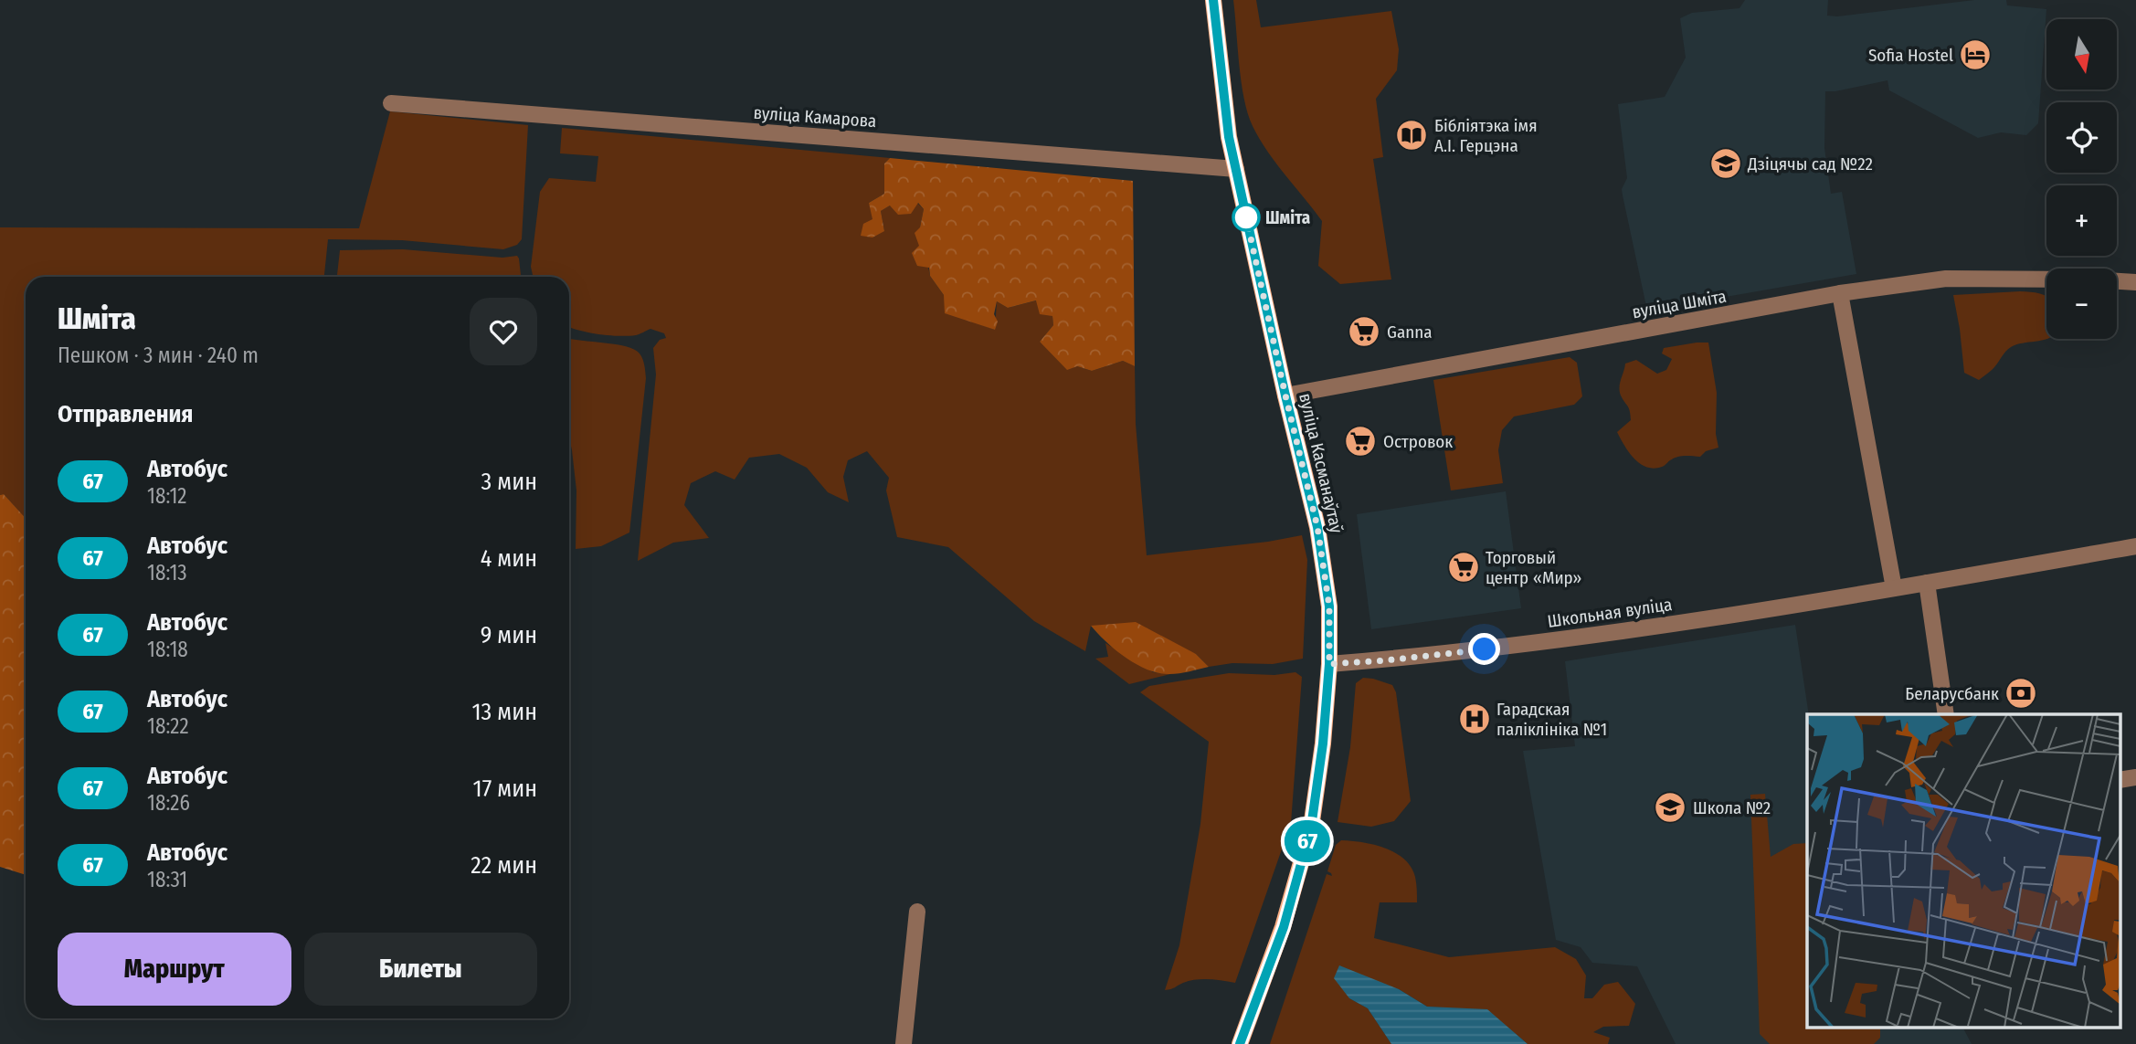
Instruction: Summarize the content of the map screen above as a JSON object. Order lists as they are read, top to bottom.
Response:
{
  "streets": {
    "main road": ["вуліца Касманаўтаў"],
    "street": ["вуліца Камарова", "вуліца Шміта", "Школьная вуліца"]
  },
  "crossings": [
    ["вуліца Камарова", "вуліца Касманаўтаў"],
    ["вуліца Шміта", "вуліца Касманаўтаў"],
    ["вуліца Касманаўтаў", "Школьная вуліца"]
  ],
  "places": {
    "hotel": ["Sofia Hostel"],
    "library": ["Бібліятэка імя А.І. Герцэна"],
    "school or university": ["Дзіцячы сад №22", "Школа №2"],
    "other": ["Шміта"],
    "supermarket": ["Ganna", "Островок", "Торговый центр «Мир»"],
    "bank": ["Беларусбанк"],
    "hospital": ["Гарадская паліклініка №1"]
  },
  "lines": ["bus line 67"],
  "north": "bottom",
  "page": {
    "on_map": "67",
    "map_buttons": ["+", "−"],
    "heading": [
      ["Шміта", "Пешком · 3 мин · 240 m"],
      "Отправления"
    ],
    "list": [
      {
        "mark": "67",
        "name": "Автобус",
        "note": "18:12",
        "value": "3 мин"
      },
      {
        "mark": "67",
        "name": "Автобус",
        "note": "18:13",
        "value": "4 мин"
      },
      {
        "mark": "67",
        "name": "Автобус",
        "note": "18:18",
        "value": "9 мин"
      },
      {
        "mark": "67",
        "name": "Автобус",
        "note": "18:22",
        "value": "13 мин"
      },
      {
        "mark": "67",
        "name": "Автобус",
        "note": "18:26",
        "value": "17 мин"
      },
      {
        "mark": "67",
        "name": "Автобус",
        "note": "18:31",
        "value": "22 мин"
      }
    ],
    "buttons": ["Маршрут", "Билеты"]
  }
}
